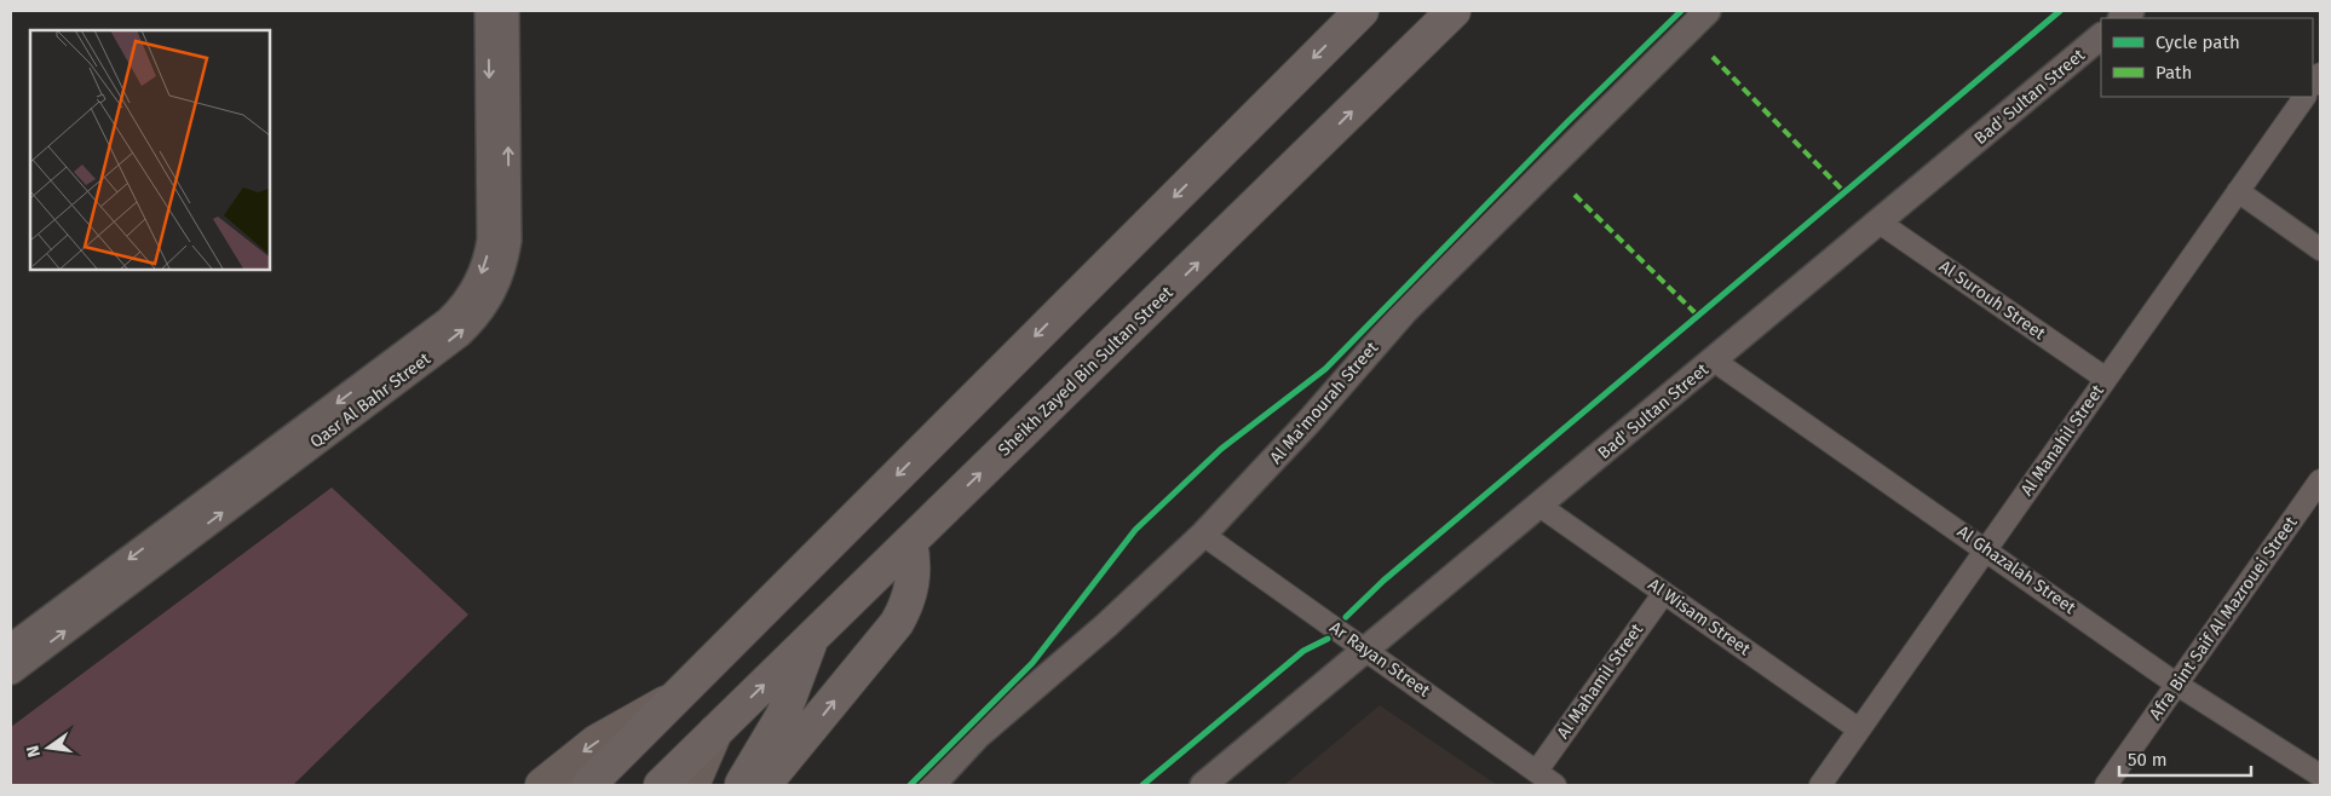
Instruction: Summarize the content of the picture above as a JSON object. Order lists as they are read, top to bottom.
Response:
{
  "streets": {
    "highway": ["Sheikh Zayed Bin Sultan Street"],
    "street": [
      "Bad' Sultan Street",
      "Al Surouh Street",
      "Qasr Al Bahr Street",
      "Al Ma'mourah Street",
      "Al Manahil Street",
      "Al Ghazalah Street",
      "Al Wisam Street",
      "Afra Bint Saif Al Mazrouei Street",
      "Ar Rayan Street",
      "Al Mahamil Street"
    ]
  },
  "crossings": [
    ["Bad' Sultan Street", "Al Surouh Street"],
    ["Bad' Sultan Street", "Al Ghazalah Street"],
    ["Bad' Sultan Street", "Al Wisam Street"],
    ["Bad' Sultan Street", "Ar Rayan Street"],
    ["Al Surouh Street", "Al Manahil Street"],
    ["Al Ma'mourah Street", "Ar Rayan Street"],
    ["Al Manahil Street", "Al Ghazalah Street"],
    ["Al Manahil Street", "Al Wisam Street"],
    ["Al Ghazalah Street", "Afra Bint Saif Al Mazrouei Street"],
    ["Al Wisam Street", "Al Mahamil Street"],
    ["Ar Rayan Street", "Al Mahamil Street"]
  ],
  "legend": ["Cycle path", "Path"],
  "scale_bar": "50 m",
  "north": "left"
}
